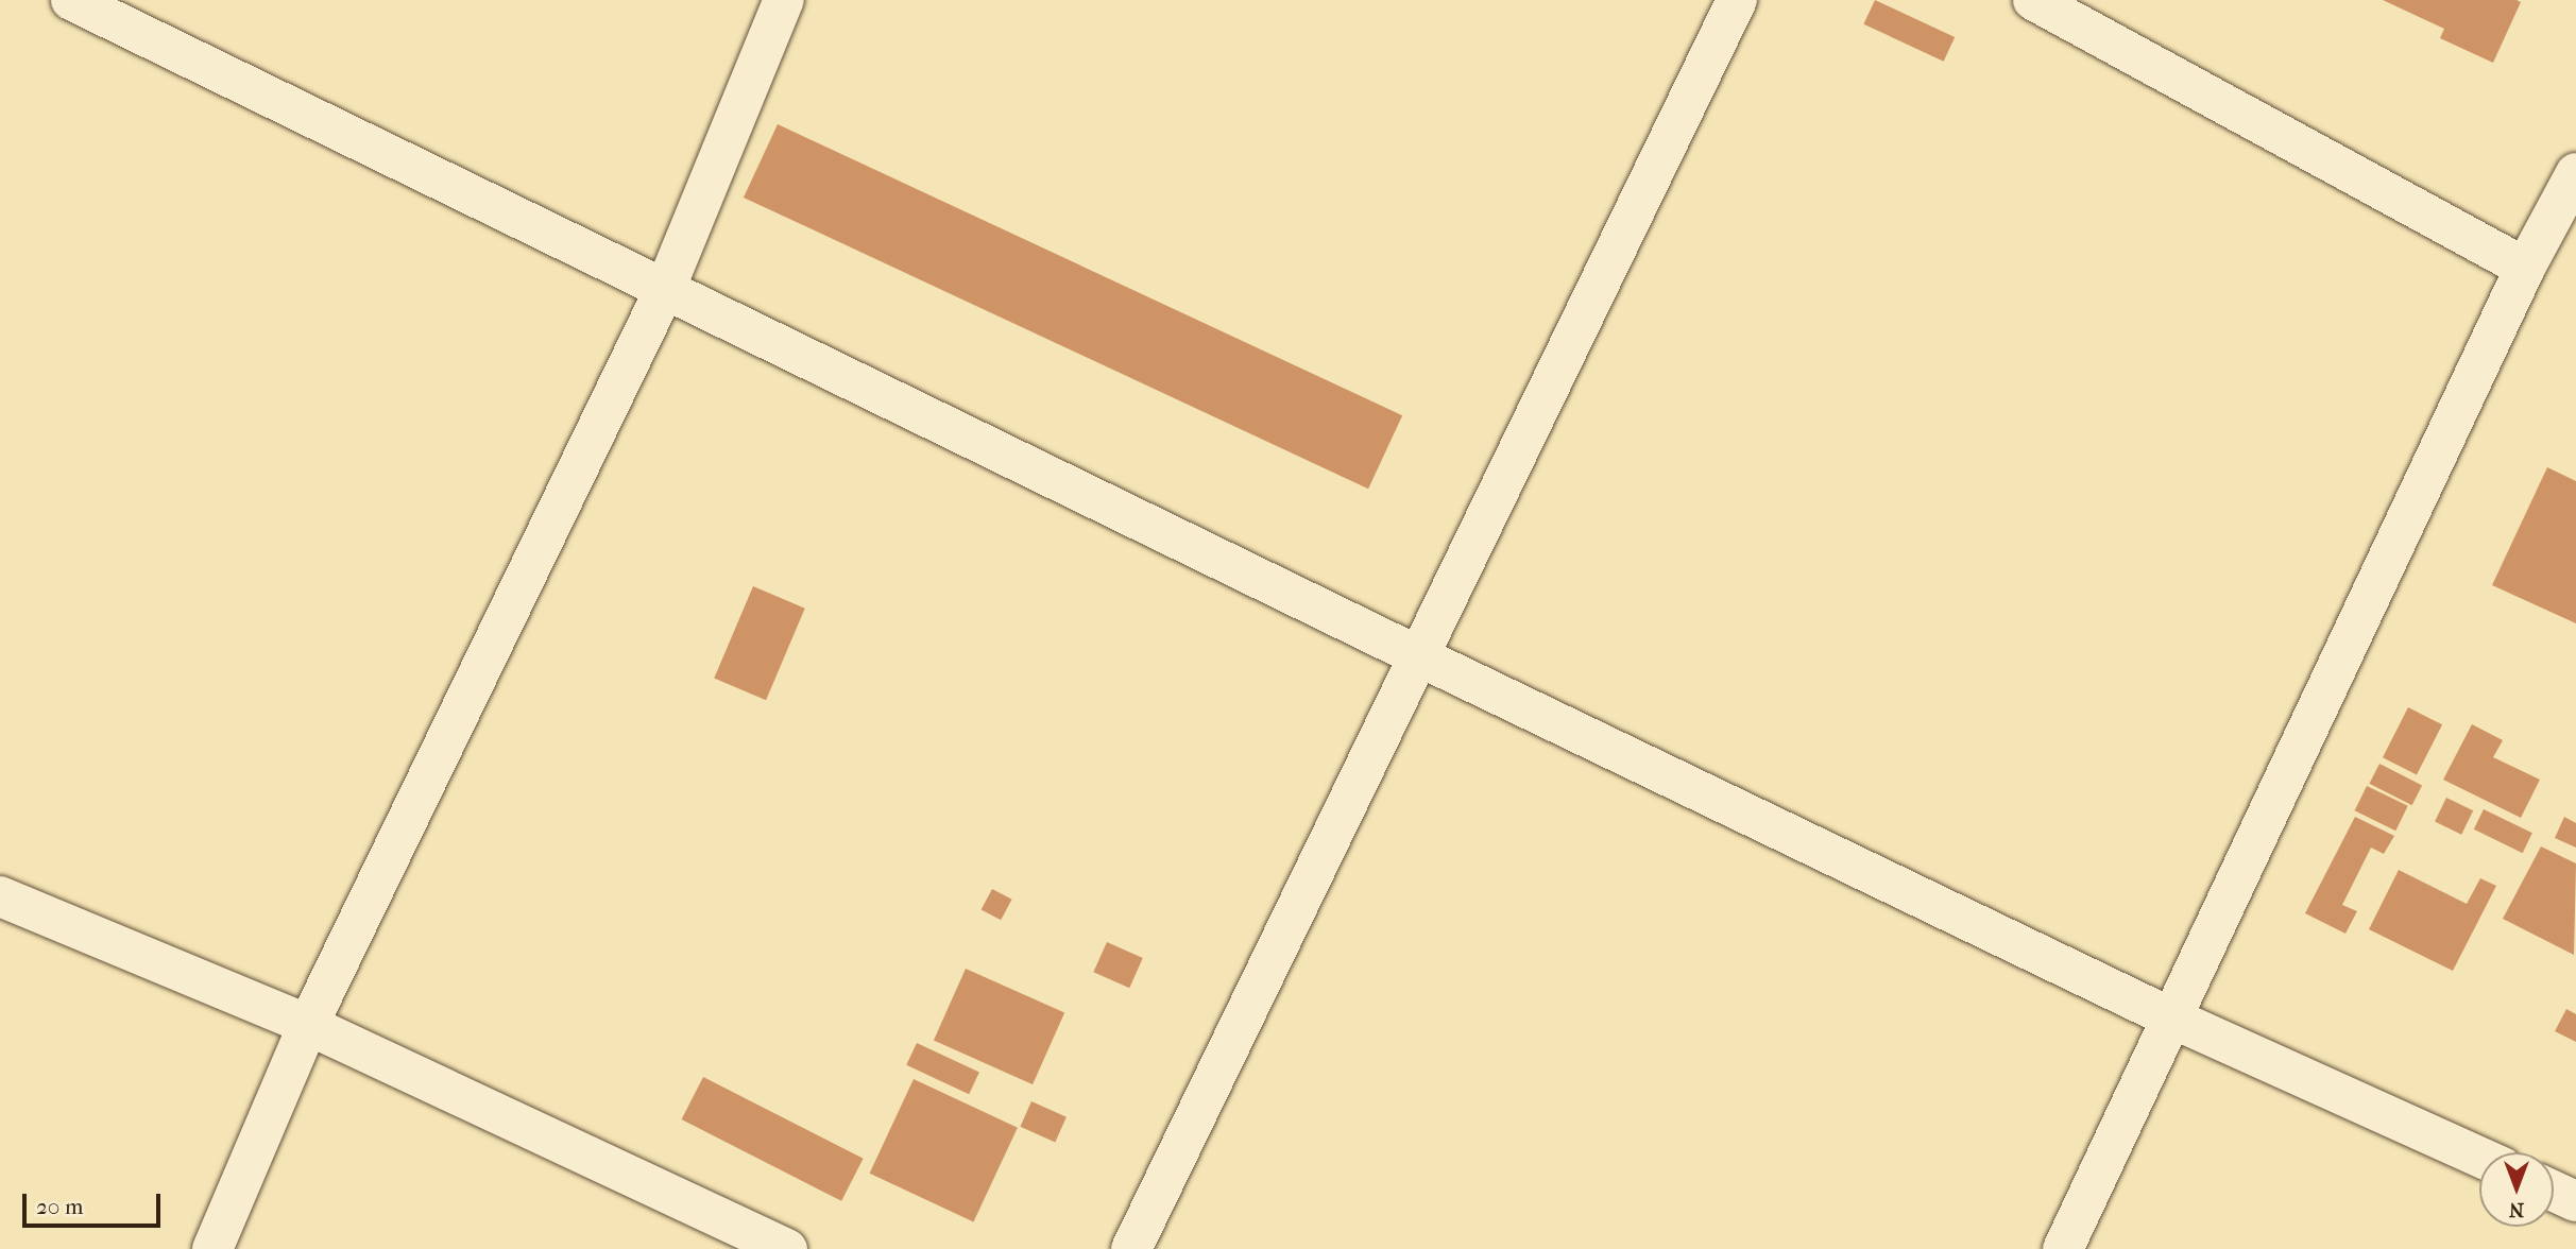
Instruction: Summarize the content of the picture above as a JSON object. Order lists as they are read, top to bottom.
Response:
{
  "scale_bar": "20 m",
  "north": "bottom"
}
